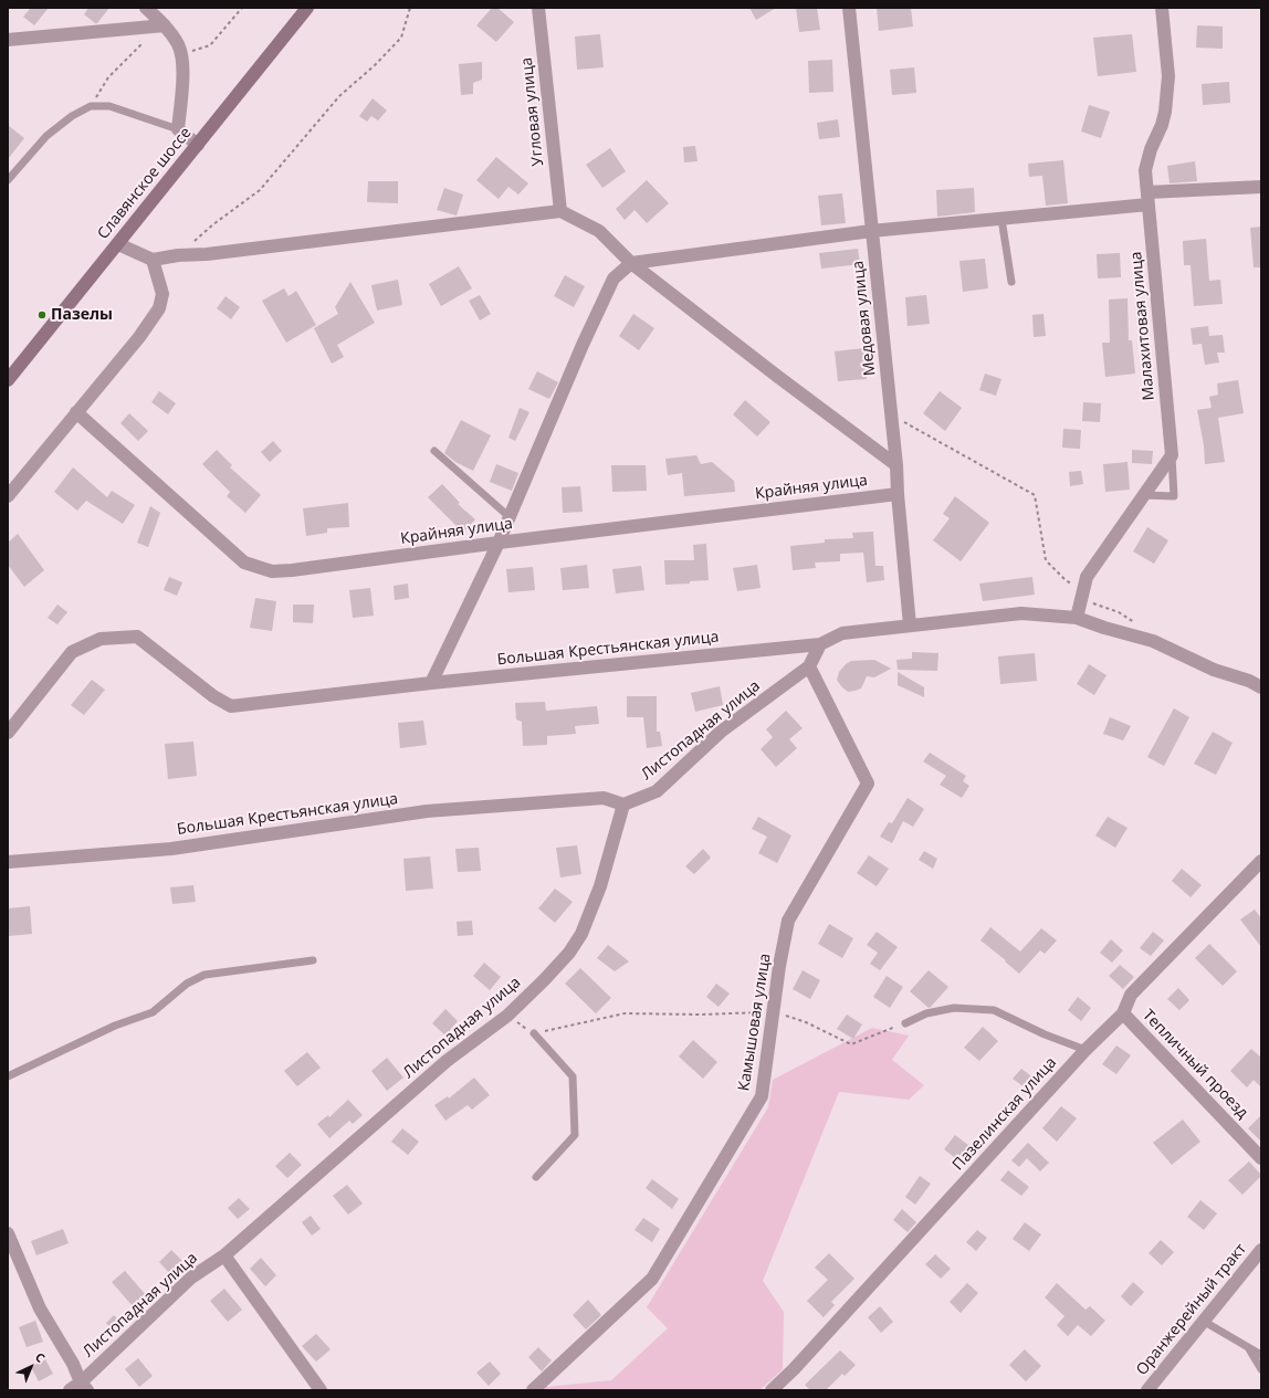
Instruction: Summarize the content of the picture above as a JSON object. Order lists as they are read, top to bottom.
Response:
{
  "streets": {
    "main road": ["Славянское шоссе"],
    "street": [
      "Угловая улица",
      "Медовая улица",
      "Малахитовая улица",
      "Крайняя улица",
      "Большая Крестьянская улица",
      "Листопадная улица",
      "Камышовая улица",
      "Тепличный проезд",
      "Пазелинская улица",
      "Оранжерейный тракт"
    ]
  },
  "crossings": [
    ["Медовая улица", "Крайняя улица"],
    ["Медовая улица", "Большая Крестьянская улица"],
    ["Большая Крестьянская улица", "Листопадная улица"],
    ["Листопадная улица", "Камышовая улица"],
    ["Тепличный проезд", "Пазелинская улица"]
  ],
  "places": ["Пазелы"],
  "north": "top right"
}
